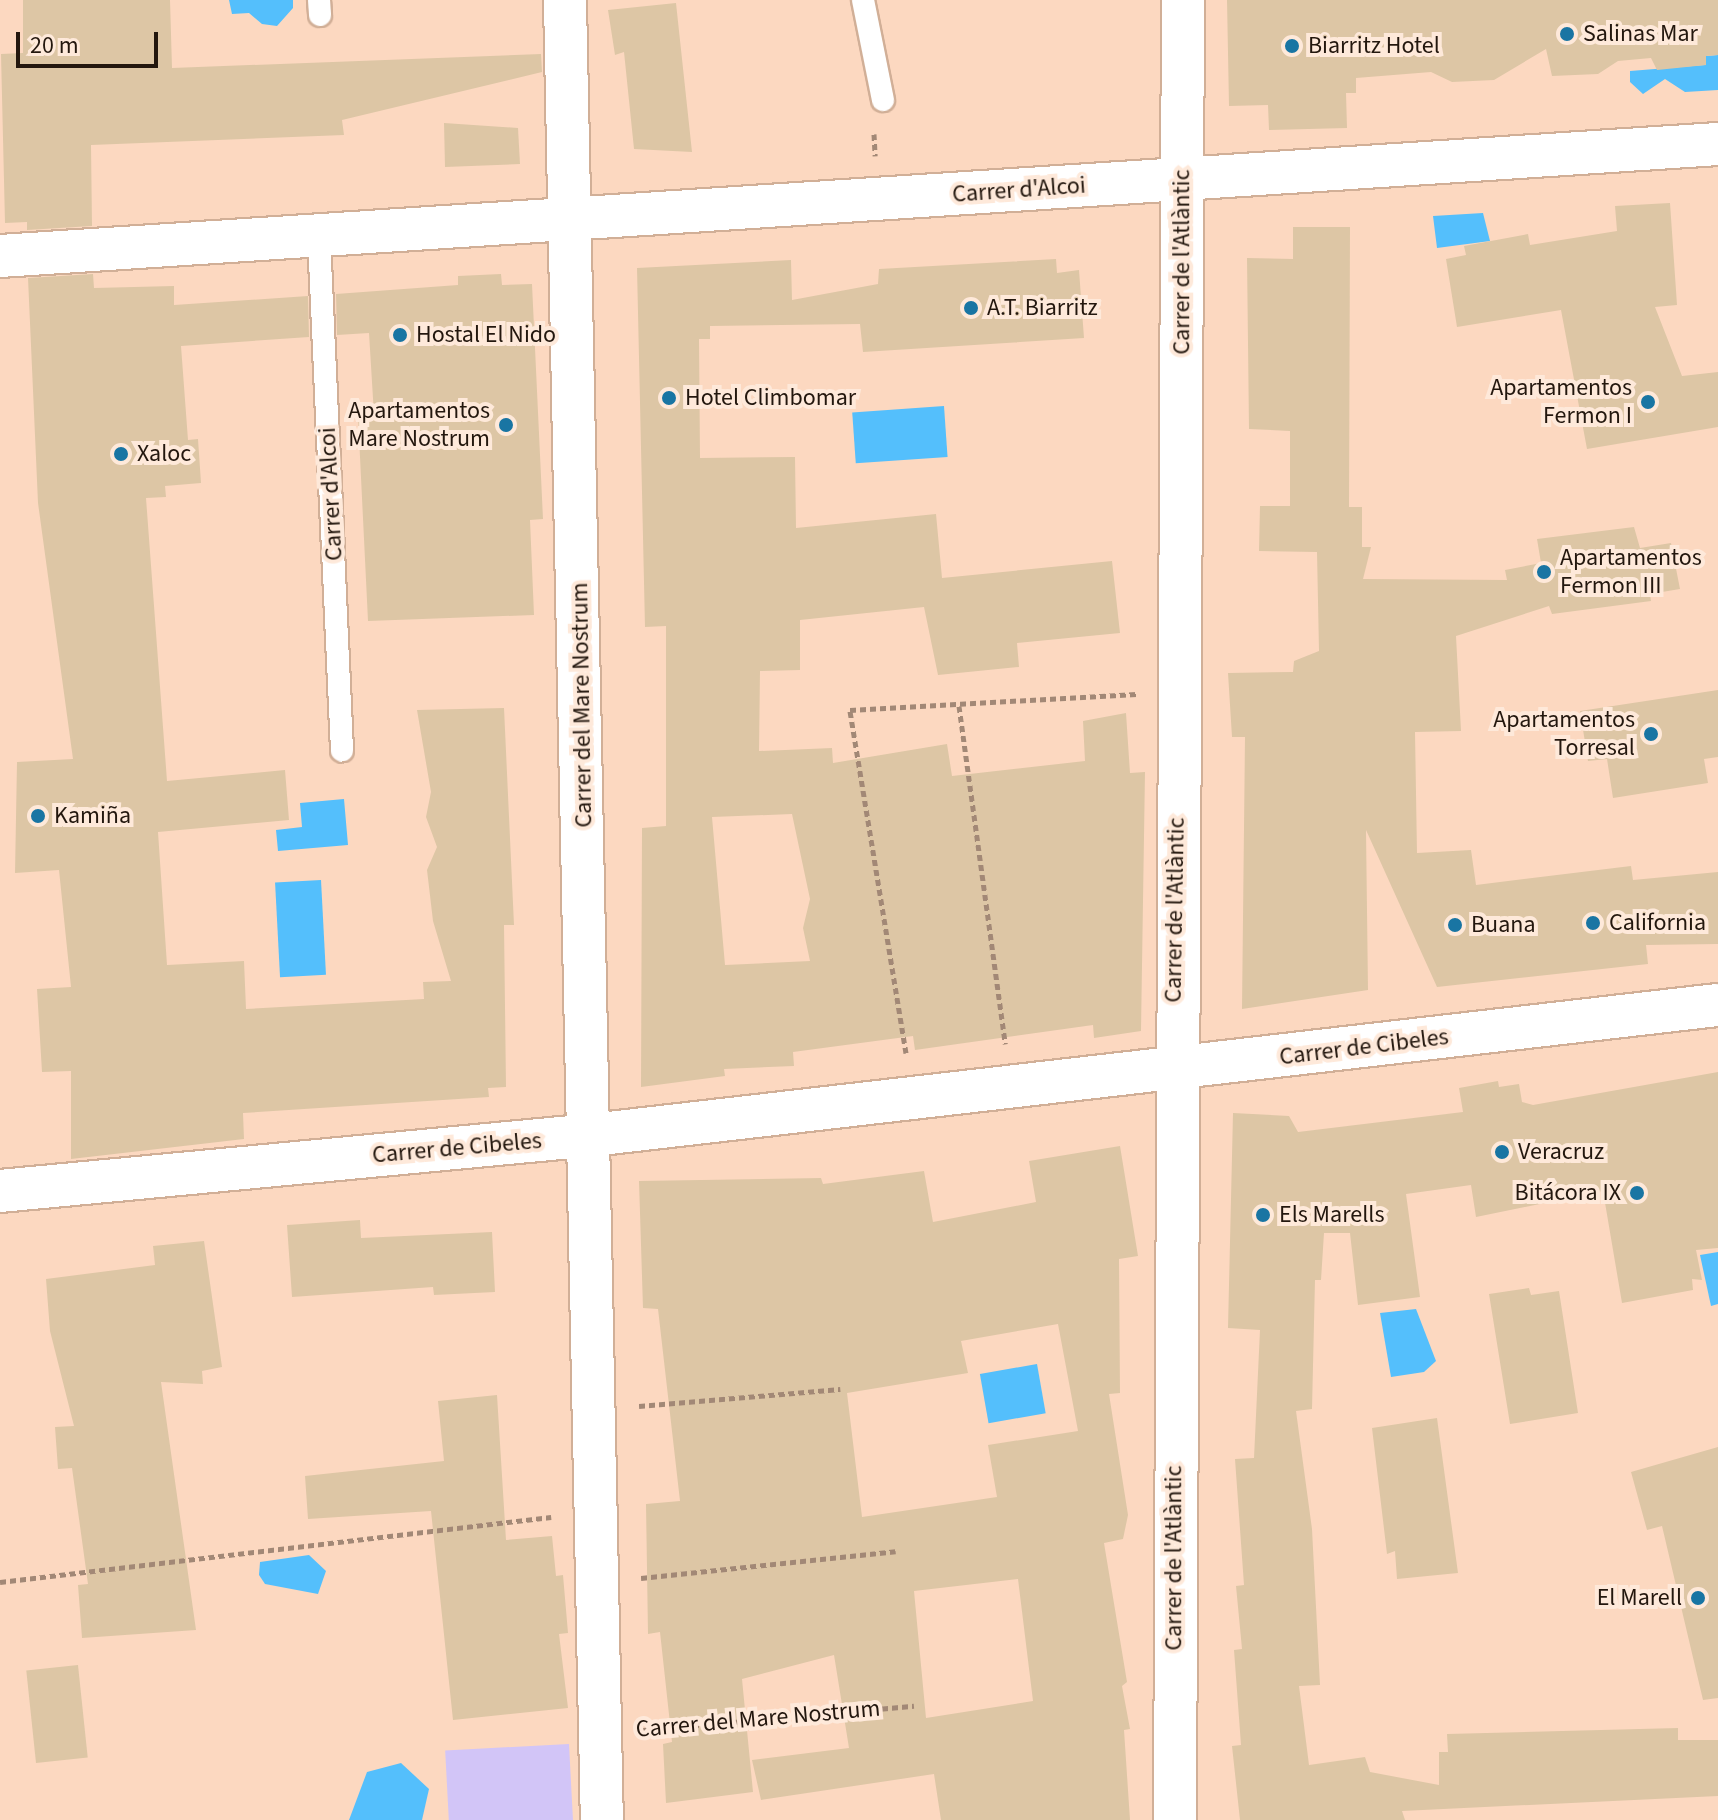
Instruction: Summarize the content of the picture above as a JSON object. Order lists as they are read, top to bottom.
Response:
{
  "streets": {
    "street": [
      "Carrer d'Alcoi",
      "Carrer de l'Atlàntic",
      "Carrer del Mare Nostrum",
      "Carrer de Cibeles"
    ]
  },
  "crossings": [
    ["Carrer d'Alcoi", "Carrer de l'Atlàntic"],
    ["Carrer d'Alcoi", "Carrer del Mare Nostrum"],
    ["Carrer de l'Atlàntic", "Carrer de Cibeles"],
    ["Carrer del Mare Nostrum", "Carrer de Cibeles"]
  ],
  "places": [
    "Salinas Mar",
    "Biarritz Hotel",
    "A.T. Biarritz",
    "Hostal El Nido",
    "Hotel Climbomar",
    "Apartamentos Fermon I",
    "Apartamentos Mare Nostrum",
    "Xaloc",
    "Apartamentos Fermon III",
    "Apartamentos Torresal",
    "Kamiña",
    "California",
    "Buana",
    "Veracruz",
    "Bitácora IX",
    "Els Marells",
    "El Marell"
  ],
  "scale_bar": "20 m"
}
